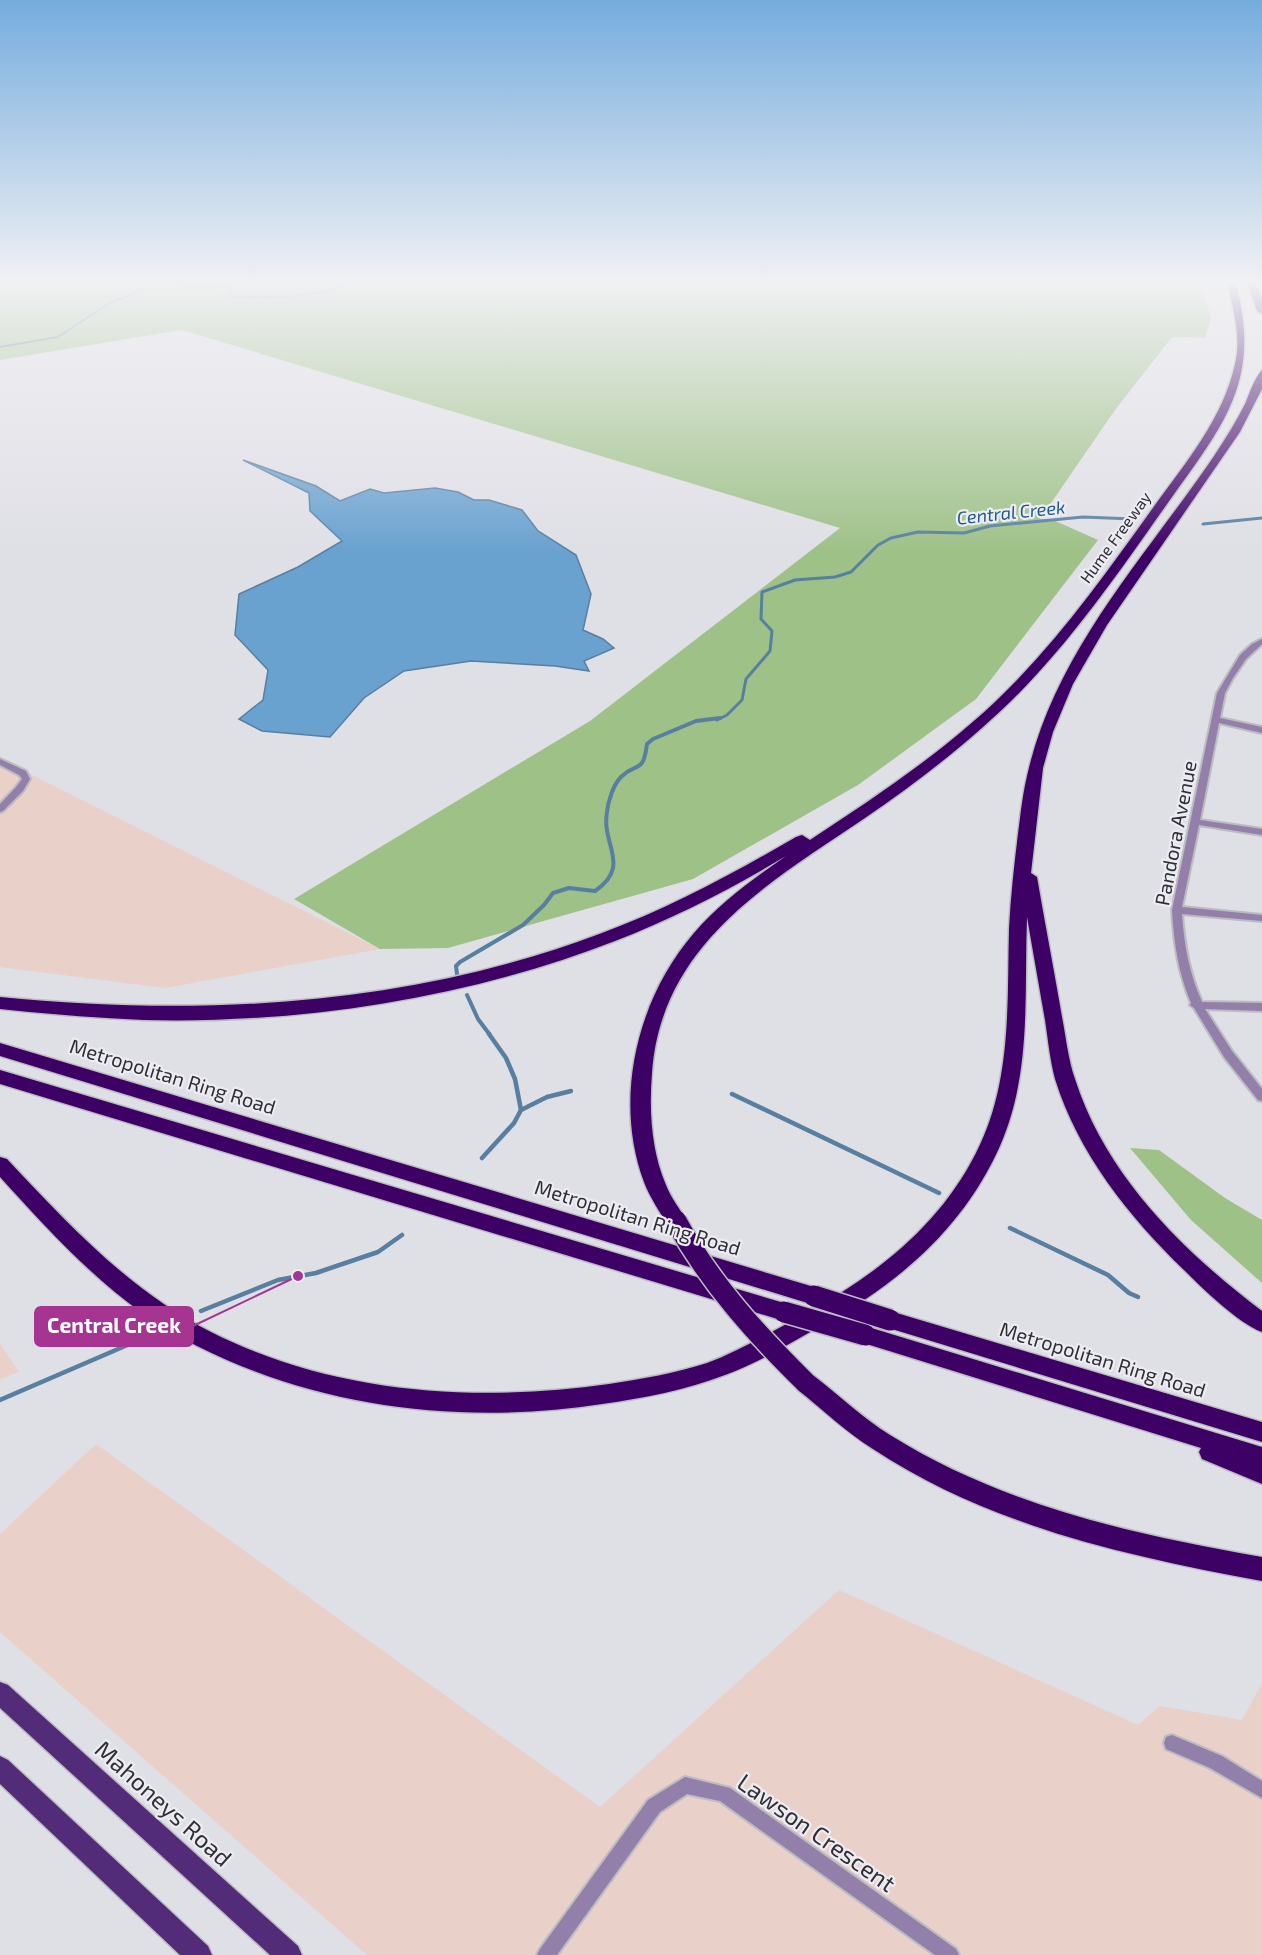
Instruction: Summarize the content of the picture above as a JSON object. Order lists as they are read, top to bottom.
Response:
{
  "streets": {
    "highway": ["Hume Freeway", "Metropolitan Ring Road"],
    "main road": ["Mahoneys Road"],
    "street": ["Pandora Avenue", "Lawson Crescent"]
  },
  "water": ["Central Creek"],
  "places": ["Central Creek"]
}
